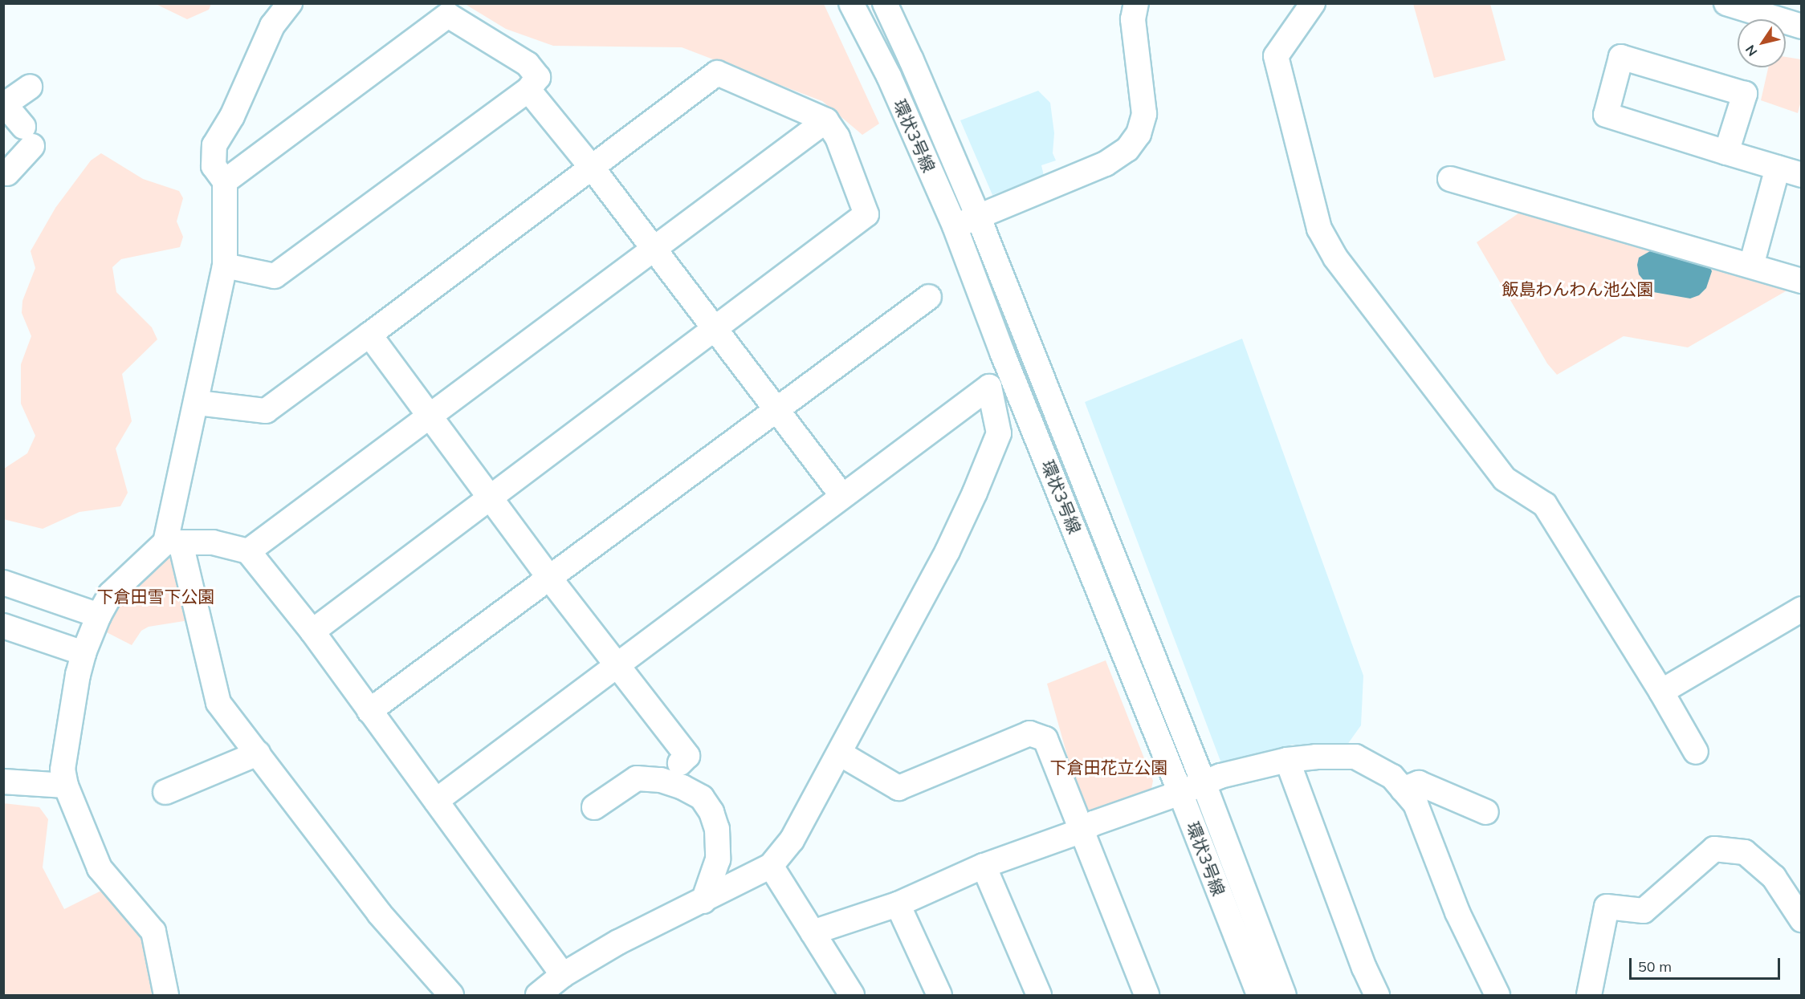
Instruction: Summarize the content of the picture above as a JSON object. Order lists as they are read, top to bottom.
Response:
{
  "streets": {
    "street": ["環状3号線"]
  },
  "parks": ["飯島わんわん池公園", "下倉田雪下公園", "下倉田花立公園"],
  "scale_bar": "50 m",
  "north": "bottom left"
}
